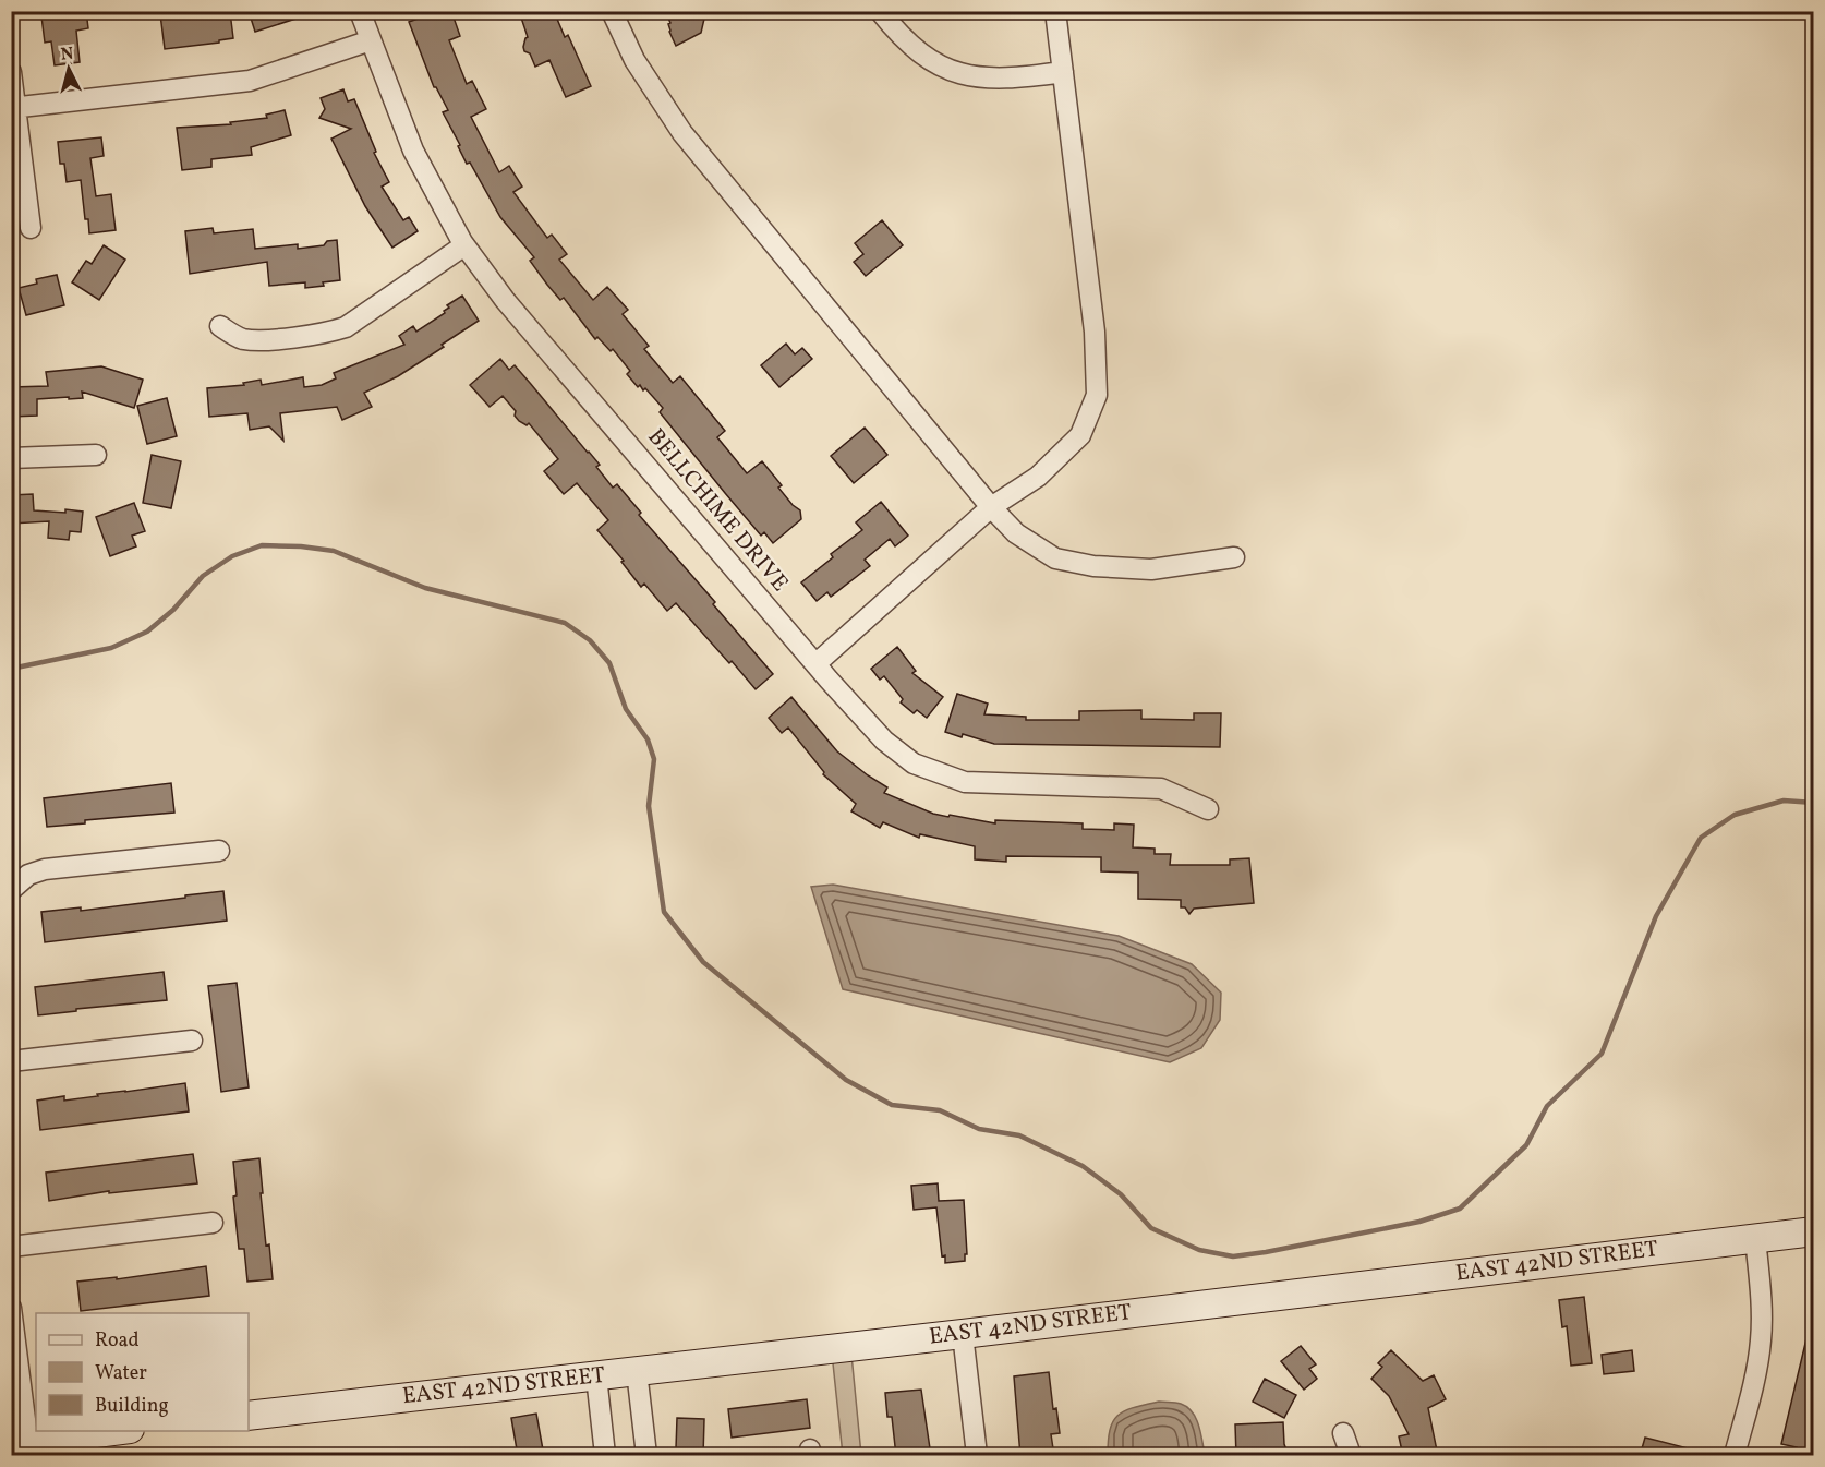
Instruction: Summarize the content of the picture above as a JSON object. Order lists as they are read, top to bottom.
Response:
{
  "streets": {
    "street": ["BELLCHIME DRIVE", "EAST 42ND STREET"]
  },
  "legend": ["Road", "Water", "Building"],
  "north": "top"
}
